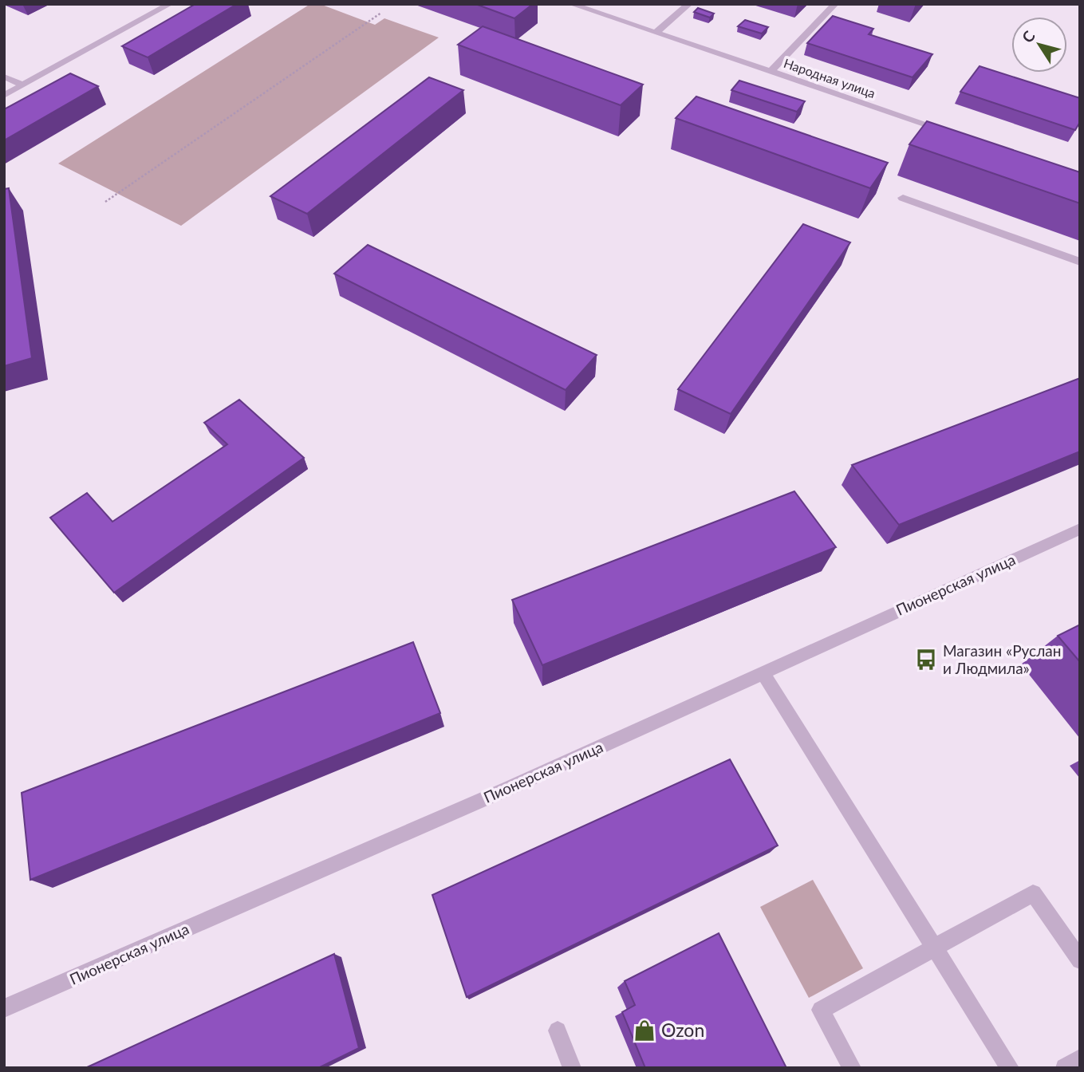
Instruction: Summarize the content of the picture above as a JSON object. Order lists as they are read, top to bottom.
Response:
{
  "streets": {
    "street": ["Народная улица", "Пионерская улица"]
  },
  "places": {
    "bus stop": ["Магазин «Руслан и Людмила»"],
    "shop": ["Ozon"]
  },
  "north": "top left"
}
